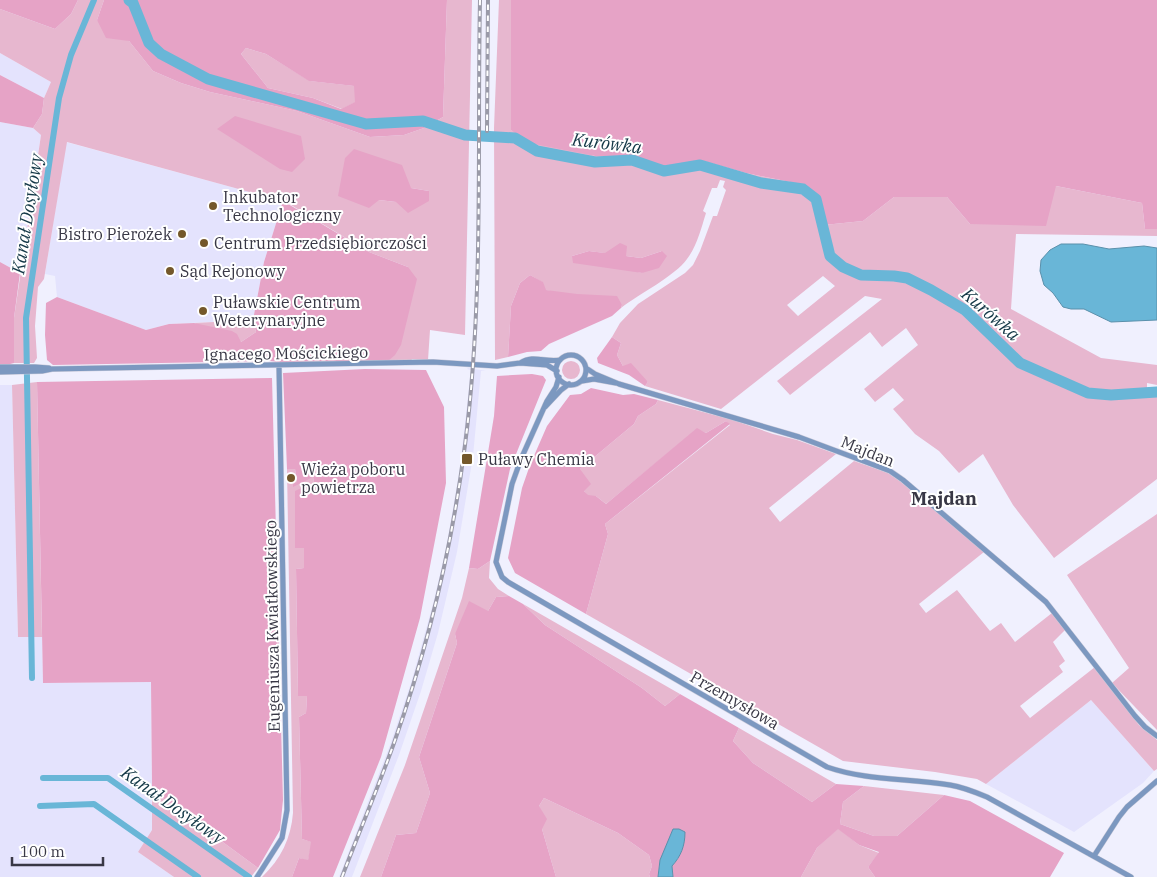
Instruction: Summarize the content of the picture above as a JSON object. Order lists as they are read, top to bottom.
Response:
{
  "streets": {
    "street": [
      "Ignacego Mościckiego",
      "Majdan",
      "Eugeniusza Kwiatkowskiego",
      "Przemysłowa"
    ]
  },
  "crossings": [
    ["Ignacego Mościckiego", "Majdan"],
    ["Ignacego Mościckiego", "Eugeniusza Kwiatkowskiego"],
    ["Ignacego Mościckiego", "Przemysłowa"],
    ["Majdan", "Przemysłowa"]
  ],
  "districts": ["Majdan"],
  "water": ["Kurówka", "Kanał Dosyłowy"],
  "places": {
    "other": [
      "Inkubator Technologiczny",
      "Bistro Pierożek",
      "Centrum Przedsiębiorczości",
      "Sąd Rejonowy",
      "Puławskie Centrum Weterynaryjne",
      "Wieża poboru powietrza"
    ],
    "transit": ["Puławy Chemia"]
  },
  "scale_bar": "100 m"
}
